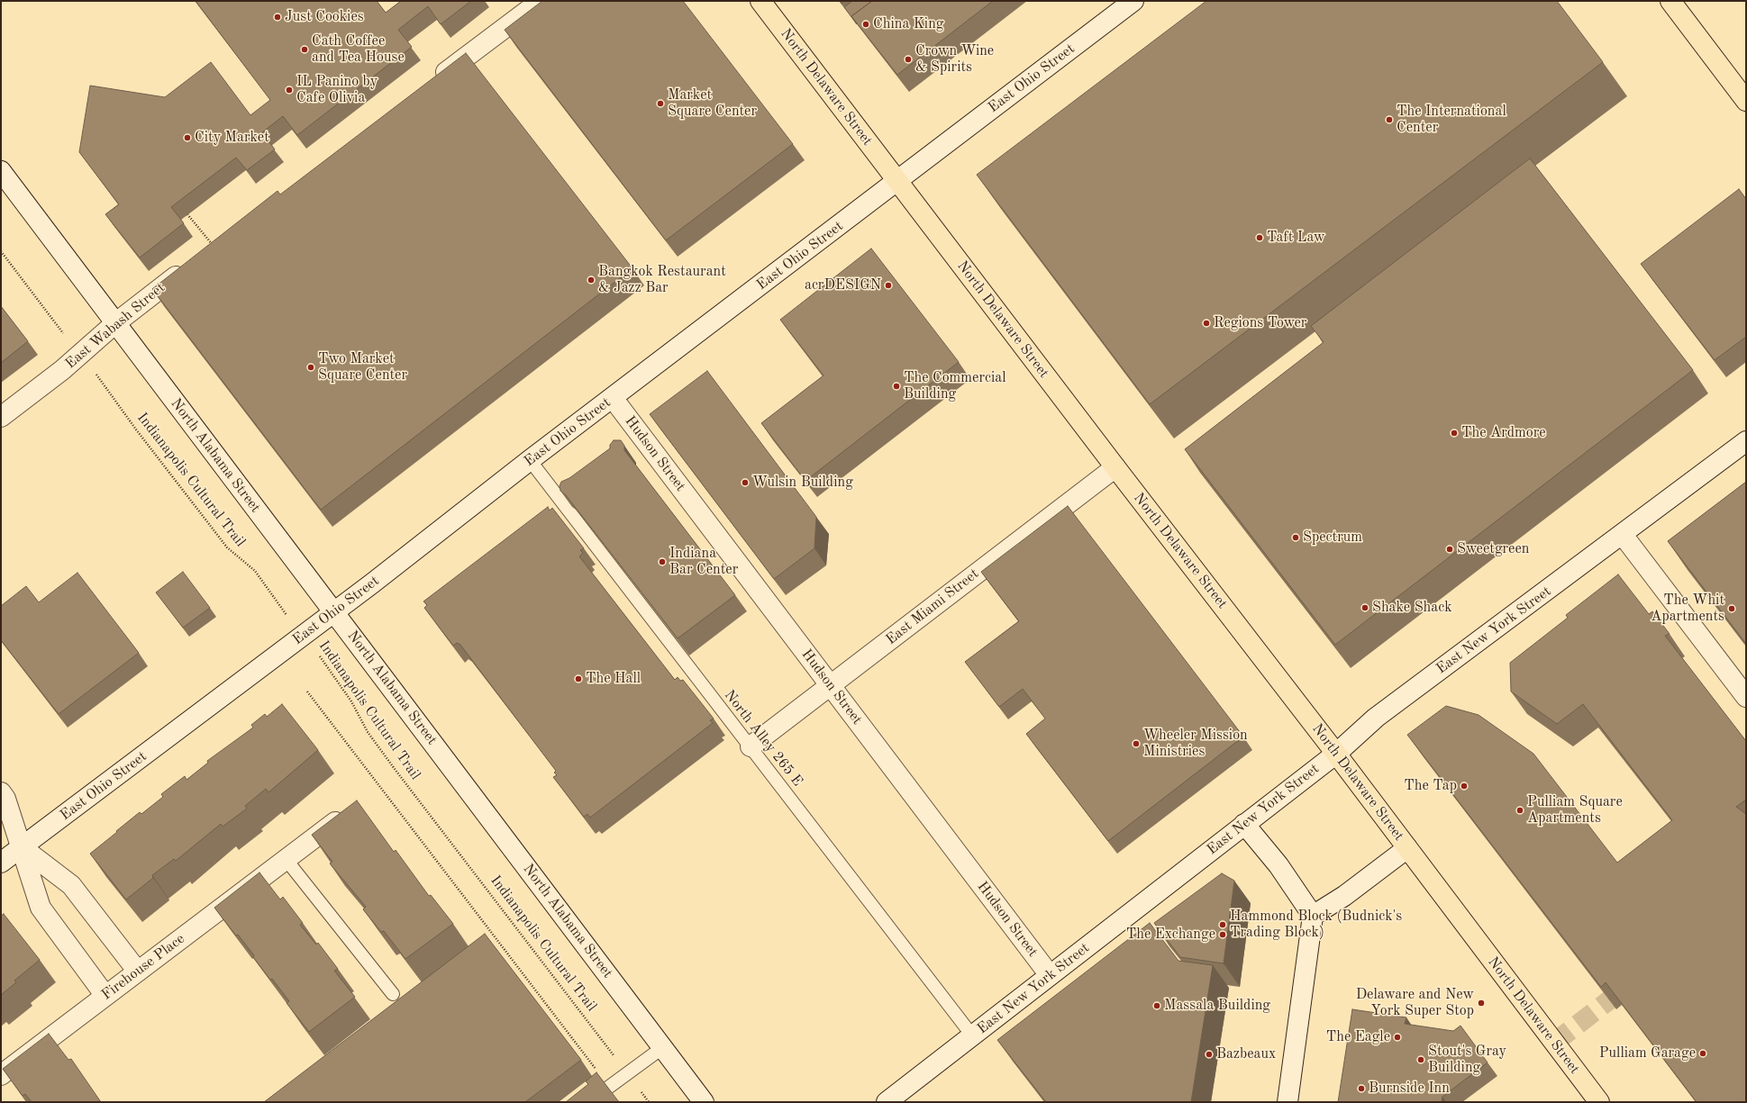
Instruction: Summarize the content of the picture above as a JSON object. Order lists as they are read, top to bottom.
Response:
{
  "streets": {
    "main road": [
      "East Ohio Street",
      "North Delaware Street",
      "East Wabash Street",
      "Hudson Street",
      "North Alabama Street",
      "East Miami Street",
      "East New York Street",
      "Firehouse Place"
    ],
    "lane": ["North Alley 265 E"],
    "path": ["Indianapolis Cultural Trail"]
  },
  "crossings": [
    ["East Ohio Street", "North Delaware Street"],
    ["East Ohio Street", "Hudson Street"],
    ["East Ohio Street", "North Alabama Street"],
    ["East Ohio Street", "Indianapolis Cultural Trail"],
    ["East Ohio Street", "North Alley 265 E"],
    ["North Delaware Street", "East Miami Street"],
    ["North Delaware Street", "East New York Street"],
    ["East Wabash Street", "North Alabama Street"],
    ["East Wabash Street", "Indianapolis Cultural Trail"],
    ["Hudson Street", "East Miami Street"],
    ["Hudson Street", "East New York Street"],
    ["East Miami Street", "North Alley 265 E"],
    ["East New York Street", "North Alley 265 E"]
  ],
  "places": [
    "Just Cookies",
    "China King",
    "Cath Coffee and Tea House",
    "Crown Wine & Spirits",
    "IL Panino by Cafe Olivia",
    "Market Square Center",
    "The International Center",
    "City Market",
    "Taft Law",
    "Bangkok Restaurant & Jazz Bar",
    "acrDESIGN",
    "Regions Tower",
    "Two Market Square Center",
    "The Commercial Building",
    "The Ardmore",
    "Wulsin Building",
    "Spectrum",
    "Sweetgreen",
    "Indiana Bar Center",
    "Shake Shack",
    "The Whit Apartments",
    "The Hall",
    "Wheeler Mission Ministries",
    "The Tap",
    "Pulliam Square Apartments",
    "Hammond Block (Budnick's Trading Block)",
    "The Exchange",
    "Delaware and New York Super Stop",
    "Massala Building",
    "The Eagle",
    "Pulliam Garage",
    "Bazbeaux",
    "Stout's Gray Building",
    "Burnside Inn"
  ]
}
